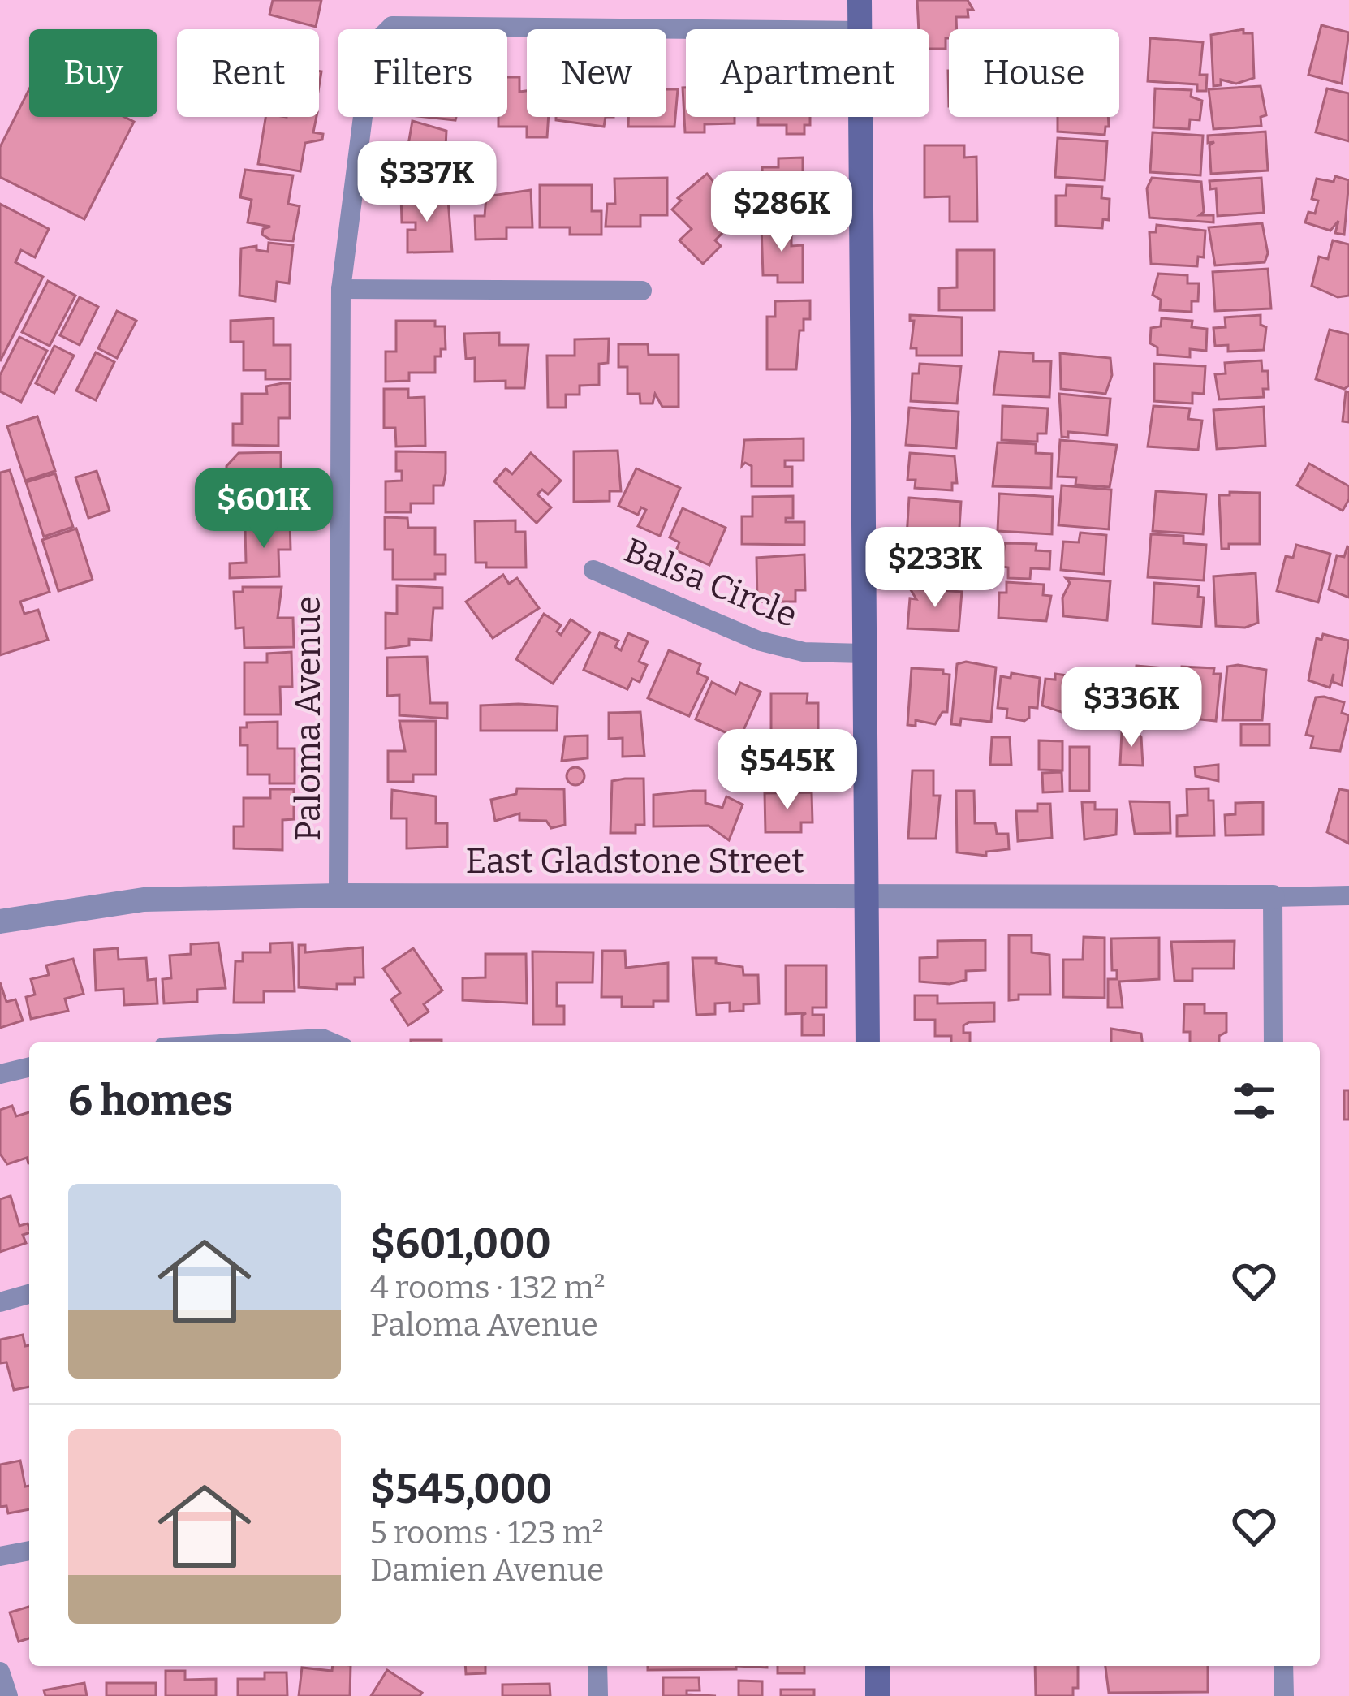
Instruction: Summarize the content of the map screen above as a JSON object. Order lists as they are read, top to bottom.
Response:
{
  "streets": {
    "street": ["Balsa Circle", "Paloma Avenue", "East Gladstone Street"]
  },
  "crossings": [
    ["Paloma Avenue", "East Gladstone Street"]
  ],
  "page": {
    "chip": [
      "Buy",
      "Rent",
      "Filters",
      "New",
      "Apartment",
      "House"
    ],
    "price": [
      "$337K",
      "$286K",
      "$601K",
      "$233K",
      "$336K",
      "$545K"
    ],
    "heading": "6 homes",
    "list": [
      {
        "name": "$601,000",
        "note": "4 rooms · 132 m² · Paloma Avenue"
      },
      {
        "name": "$545,000",
        "note": "5 rooms · 123 m² · Damien Avenue"
      }
    ]
  }
}
